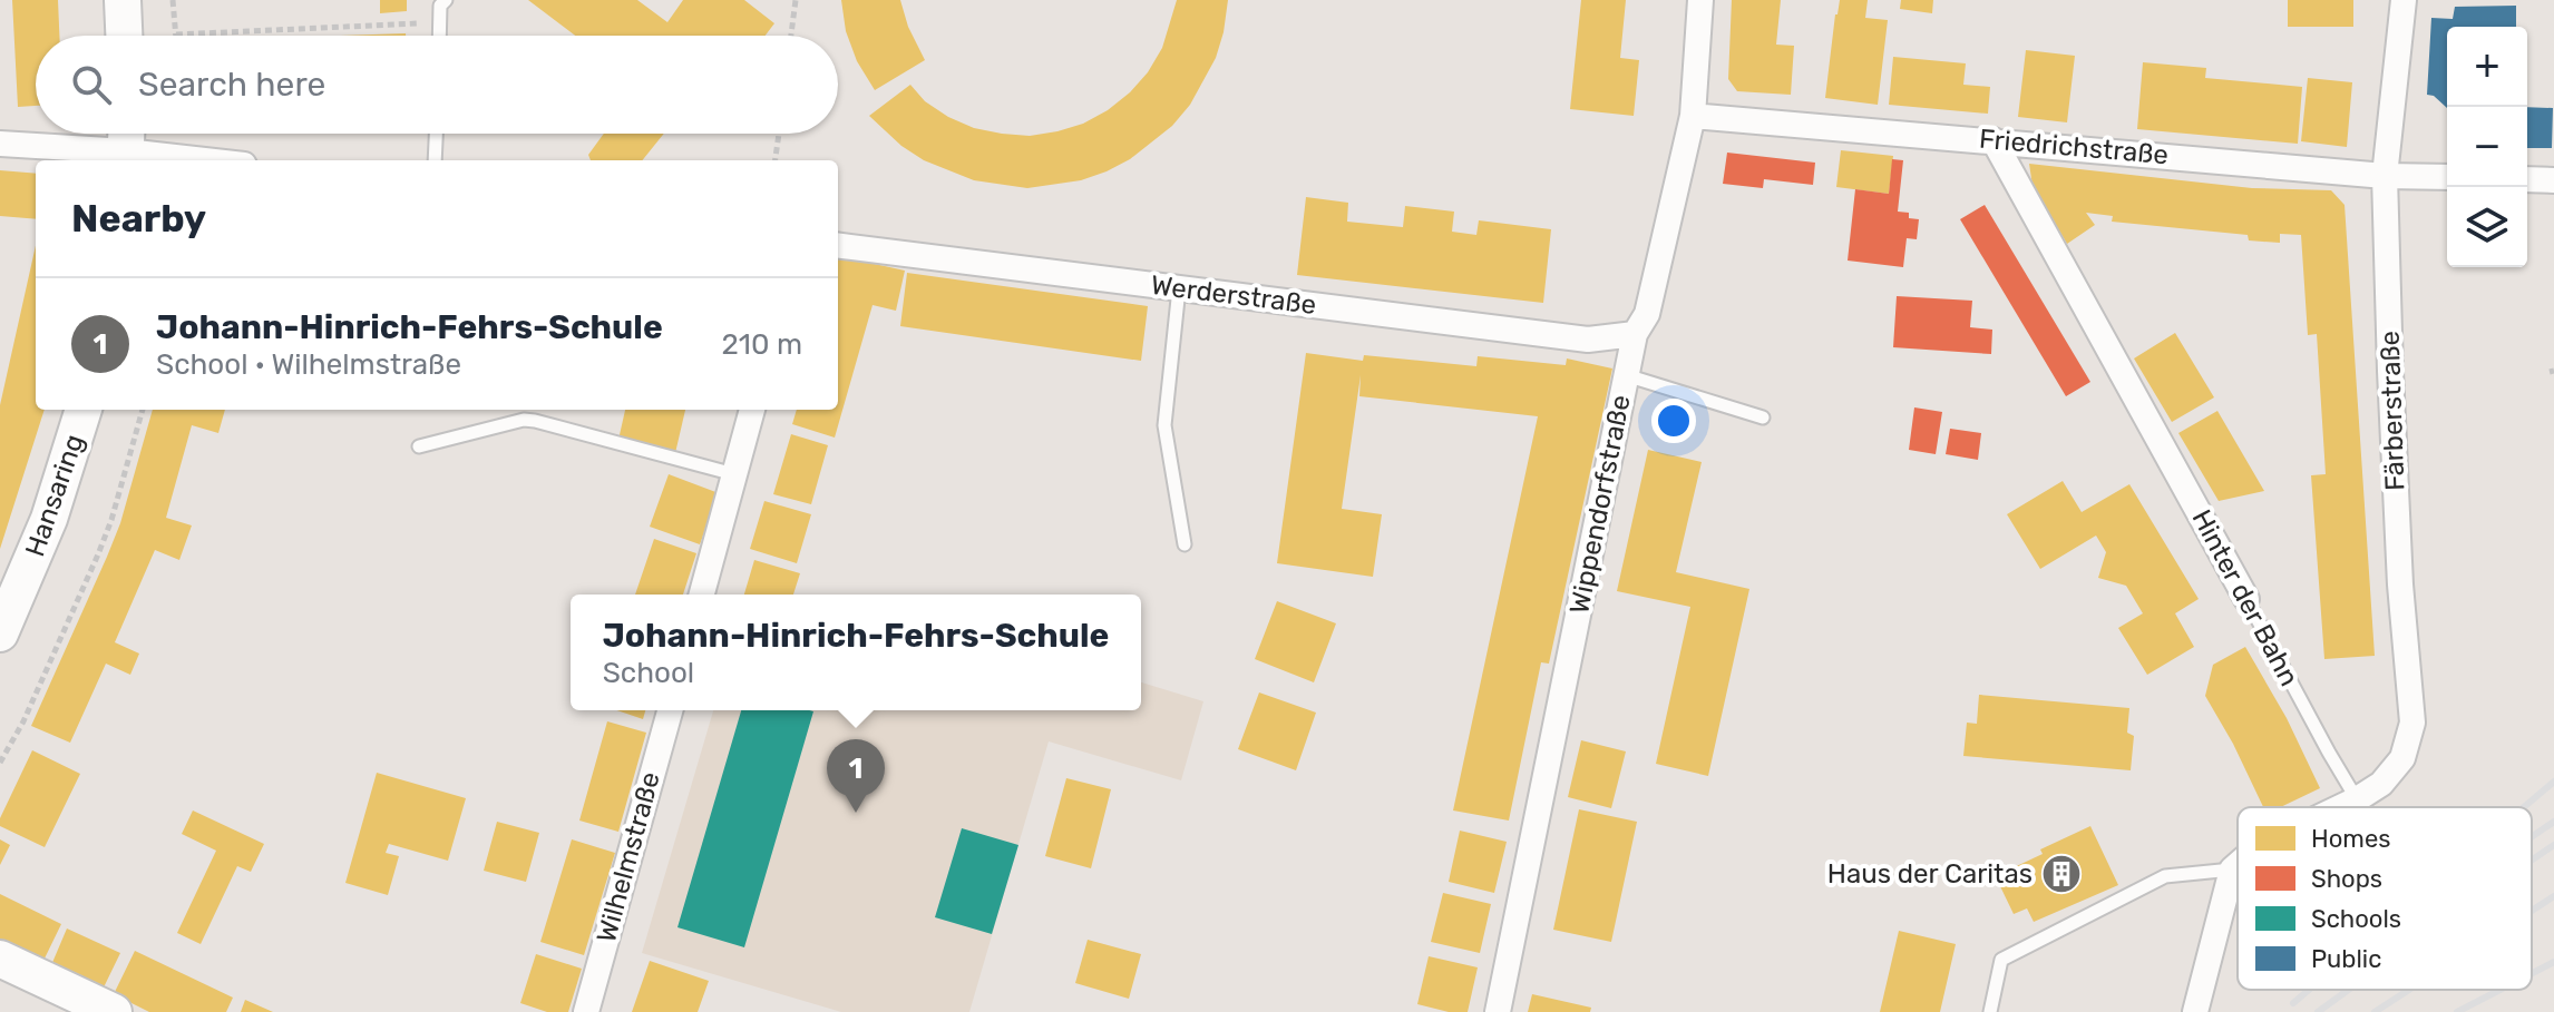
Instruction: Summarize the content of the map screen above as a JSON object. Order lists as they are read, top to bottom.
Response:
{
  "streets": {
    "main road": ["Hansaring"],
    "street": [
      "Friedrichstraße",
      "Werderstraße",
      "Färberstraße",
      "Wippendorfstraße",
      "Hinter der Bahn",
      "Wilhelmstraße"
    ]
  },
  "crossings": [
    ["Friedrichstraße", "Färberstraße"],
    ["Friedrichstraße", "Wippendorfstraße"],
    ["Friedrichstraße", "Hinter der Bahn"],
    ["Werderstraße", "Wippendorfstraße"],
    ["Färberstraße", "Hinter der Bahn"]
  ],
  "places": {
    "building": ["Haus der Caritas"]
  },
  "legend": [
    "Homes",
    "Shops",
    "Schools",
    "Public"
  ],
  "page": {
    "map_buttons": ["+", "−"],
    "search": "Search here",
    "heading": "Nearby",
    "list": [
      {
        "mark": "1",
        "name": "Johann-Hinrich-Fehrs-Schule",
        "note": "School · Wilhelmstraße",
        "value": "210 m"
      }
    ],
    "popup": ["Johann-Hinrich-Fehrs-Schule", "School"],
    "pins": "1"
  }
}
